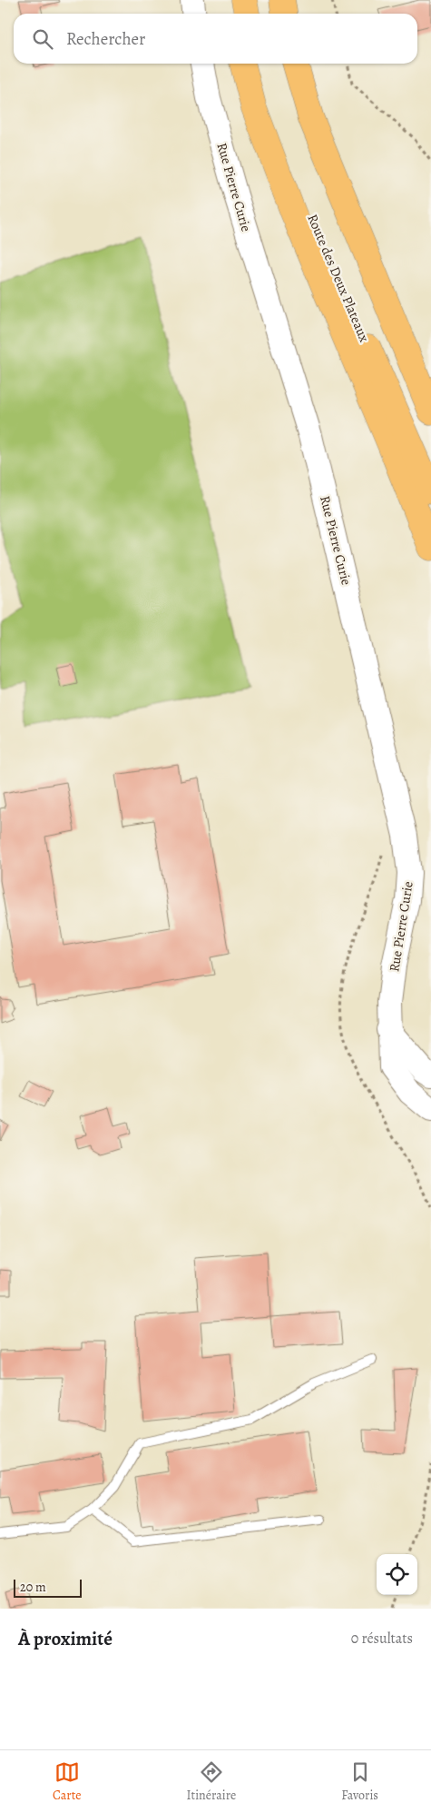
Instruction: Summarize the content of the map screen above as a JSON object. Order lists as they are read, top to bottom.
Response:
{
  "streets": {
    "main road": ["Route des Deux Plateaux"],
    "street": ["Rue Pierre Curie"]
  },
  "scale_bar": "20 m",
  "page": {
    "search": "Rechercher",
    "scale": "20 m",
    "heading": ["À proximité", "0 résultats"],
    "nav": ["Carte", "Itinéraire", "Favoris"]
  }
}
